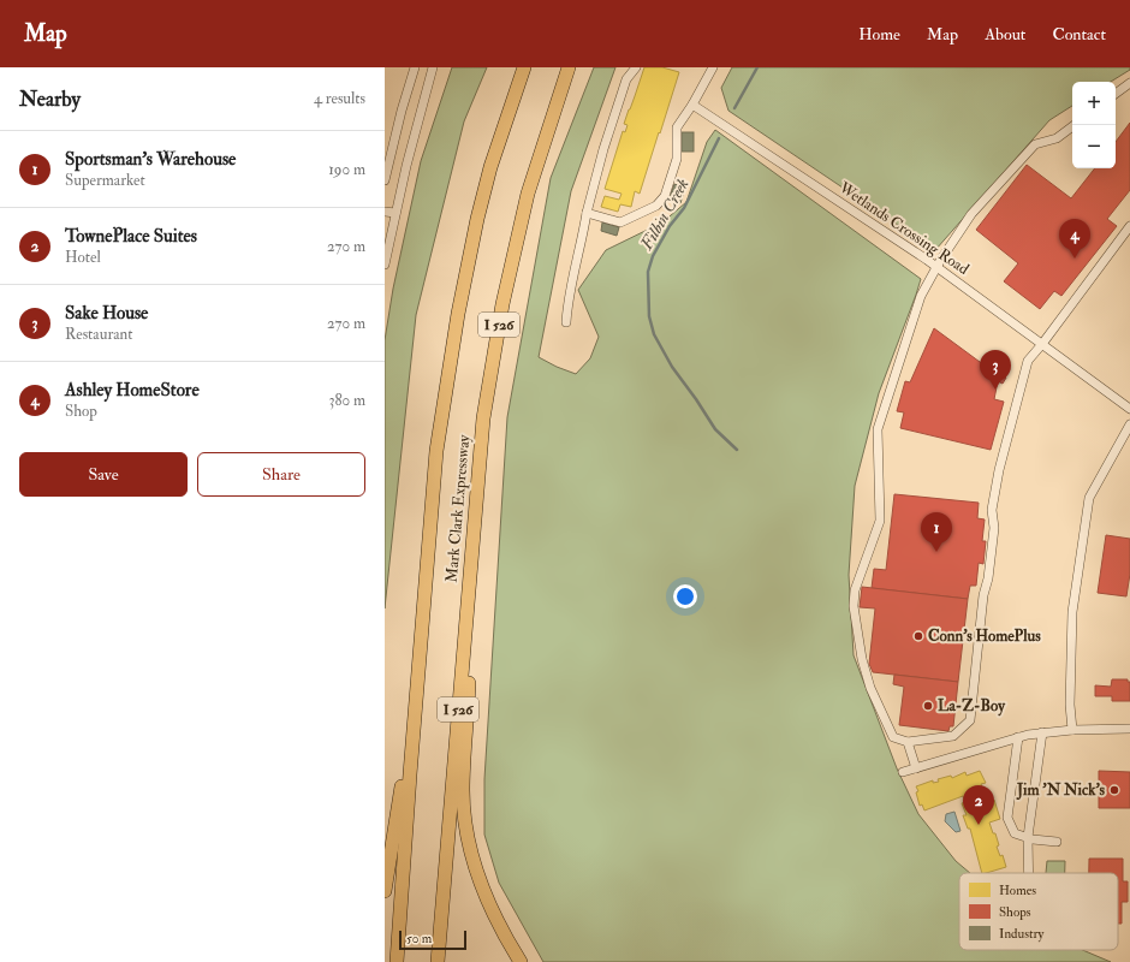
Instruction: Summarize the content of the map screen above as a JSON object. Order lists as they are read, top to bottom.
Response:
{
  "streets": {
    "highway": ["I 526", "Mark Clark Expressway"],
    "street": ["Wetlands Crossing Road"]
  },
  "water": ["Filbin Creek"],
  "places": ["Conn's HomePlus", "La-Z-Boy", "Jim 'N Nick's"],
  "legend": ["Homes", "Shops", "Industry"],
  "scale_bar": "50 m",
  "page": {
    "header": "Map",
    "nav": [
      "Home",
      "Map",
      "About",
      "Contact"
    ],
    "heading": ["Nearby", "4 results"],
    "map_buttons": ["+", "−"],
    "list": [
      {
        "mark": "1",
        "name": "Sportsman's Warehouse",
        "note": "Supermarket",
        "value": "190 m"
      },
      {
        "mark": "2",
        "name": "TownePlace Suites",
        "note": "Hotel",
        "value": "270 m"
      },
      {
        "mark": "3",
        "name": "Sake House",
        "note": "Restaurant",
        "value": "270 m"
      },
      {
        "mark": "4",
        "name": "Ashley HomeStore",
        "note": "Shop",
        "value": "380 m"
      }
    ],
    "pins": [
      "4",
      "3",
      "1",
      "2"
    ],
    "buttons": ["Save", "Share"],
    "scale": "50 m"
  }
}
